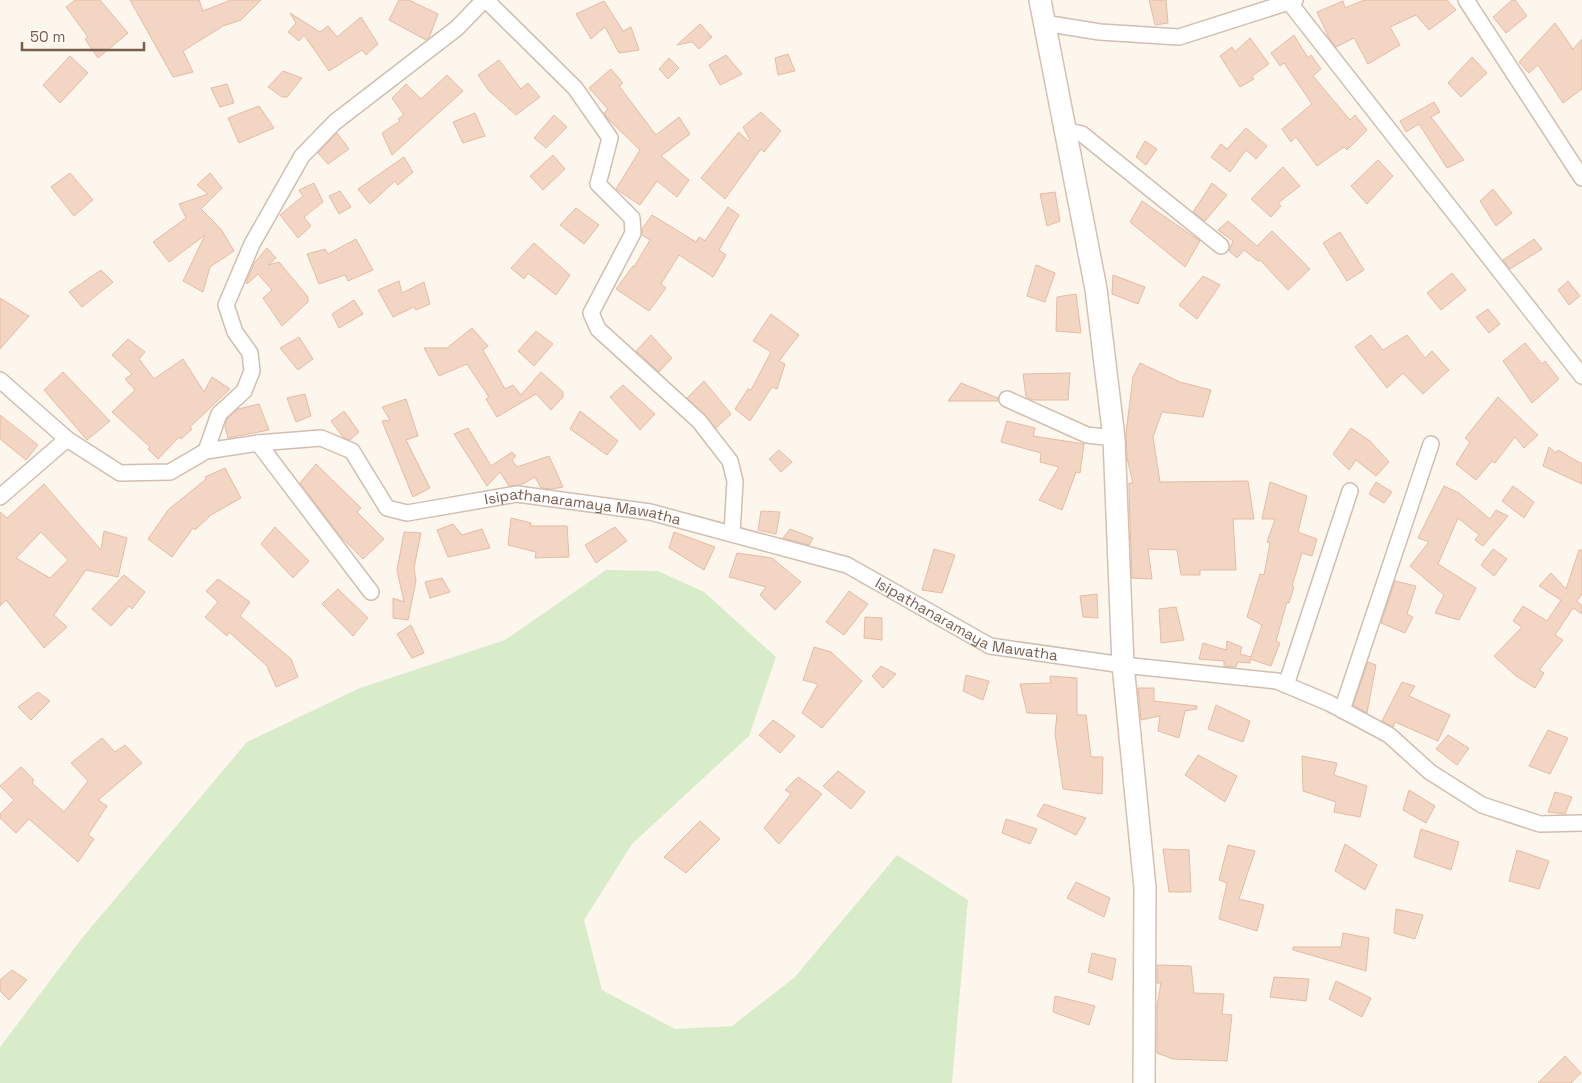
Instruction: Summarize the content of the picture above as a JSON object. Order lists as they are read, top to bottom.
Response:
{
  "streets": {
    "street": ["Isipathanaramaya Mawatha"]
  },
  "scale_bar": "50 m"
}
